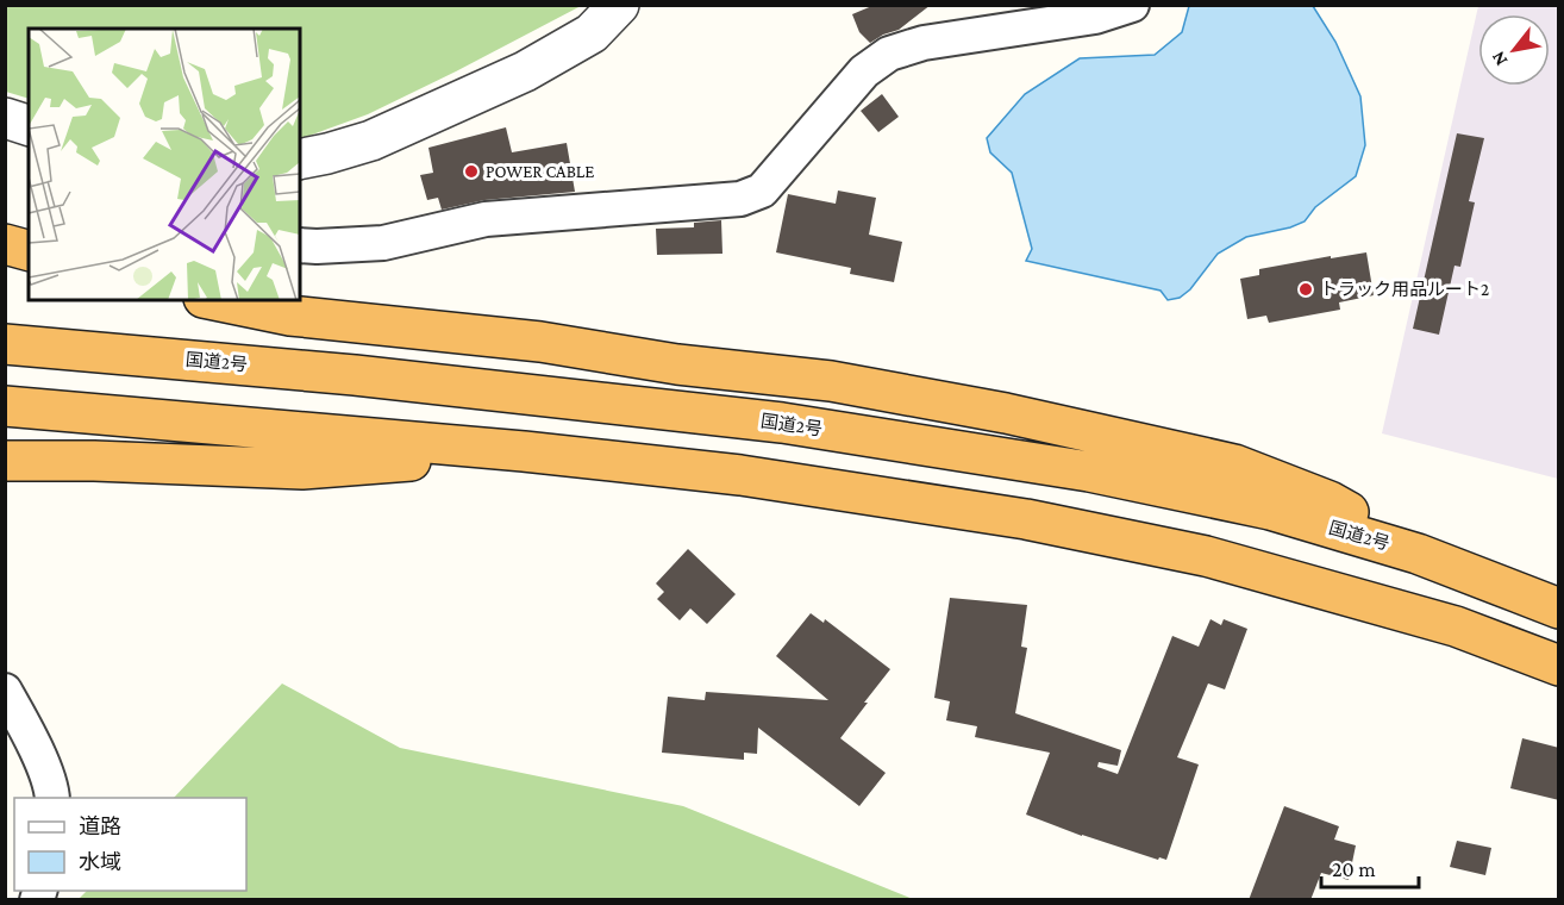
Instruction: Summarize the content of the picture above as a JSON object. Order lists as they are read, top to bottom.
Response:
{
  "streets": {
    "highway": ["国道2号"]
  },
  "places": ["POWER CABLE", "トラック用品ルート2"],
  "legend": ["道路", "水域"],
  "scale_bar": "20 m",
  "north": "bottom left"
}
